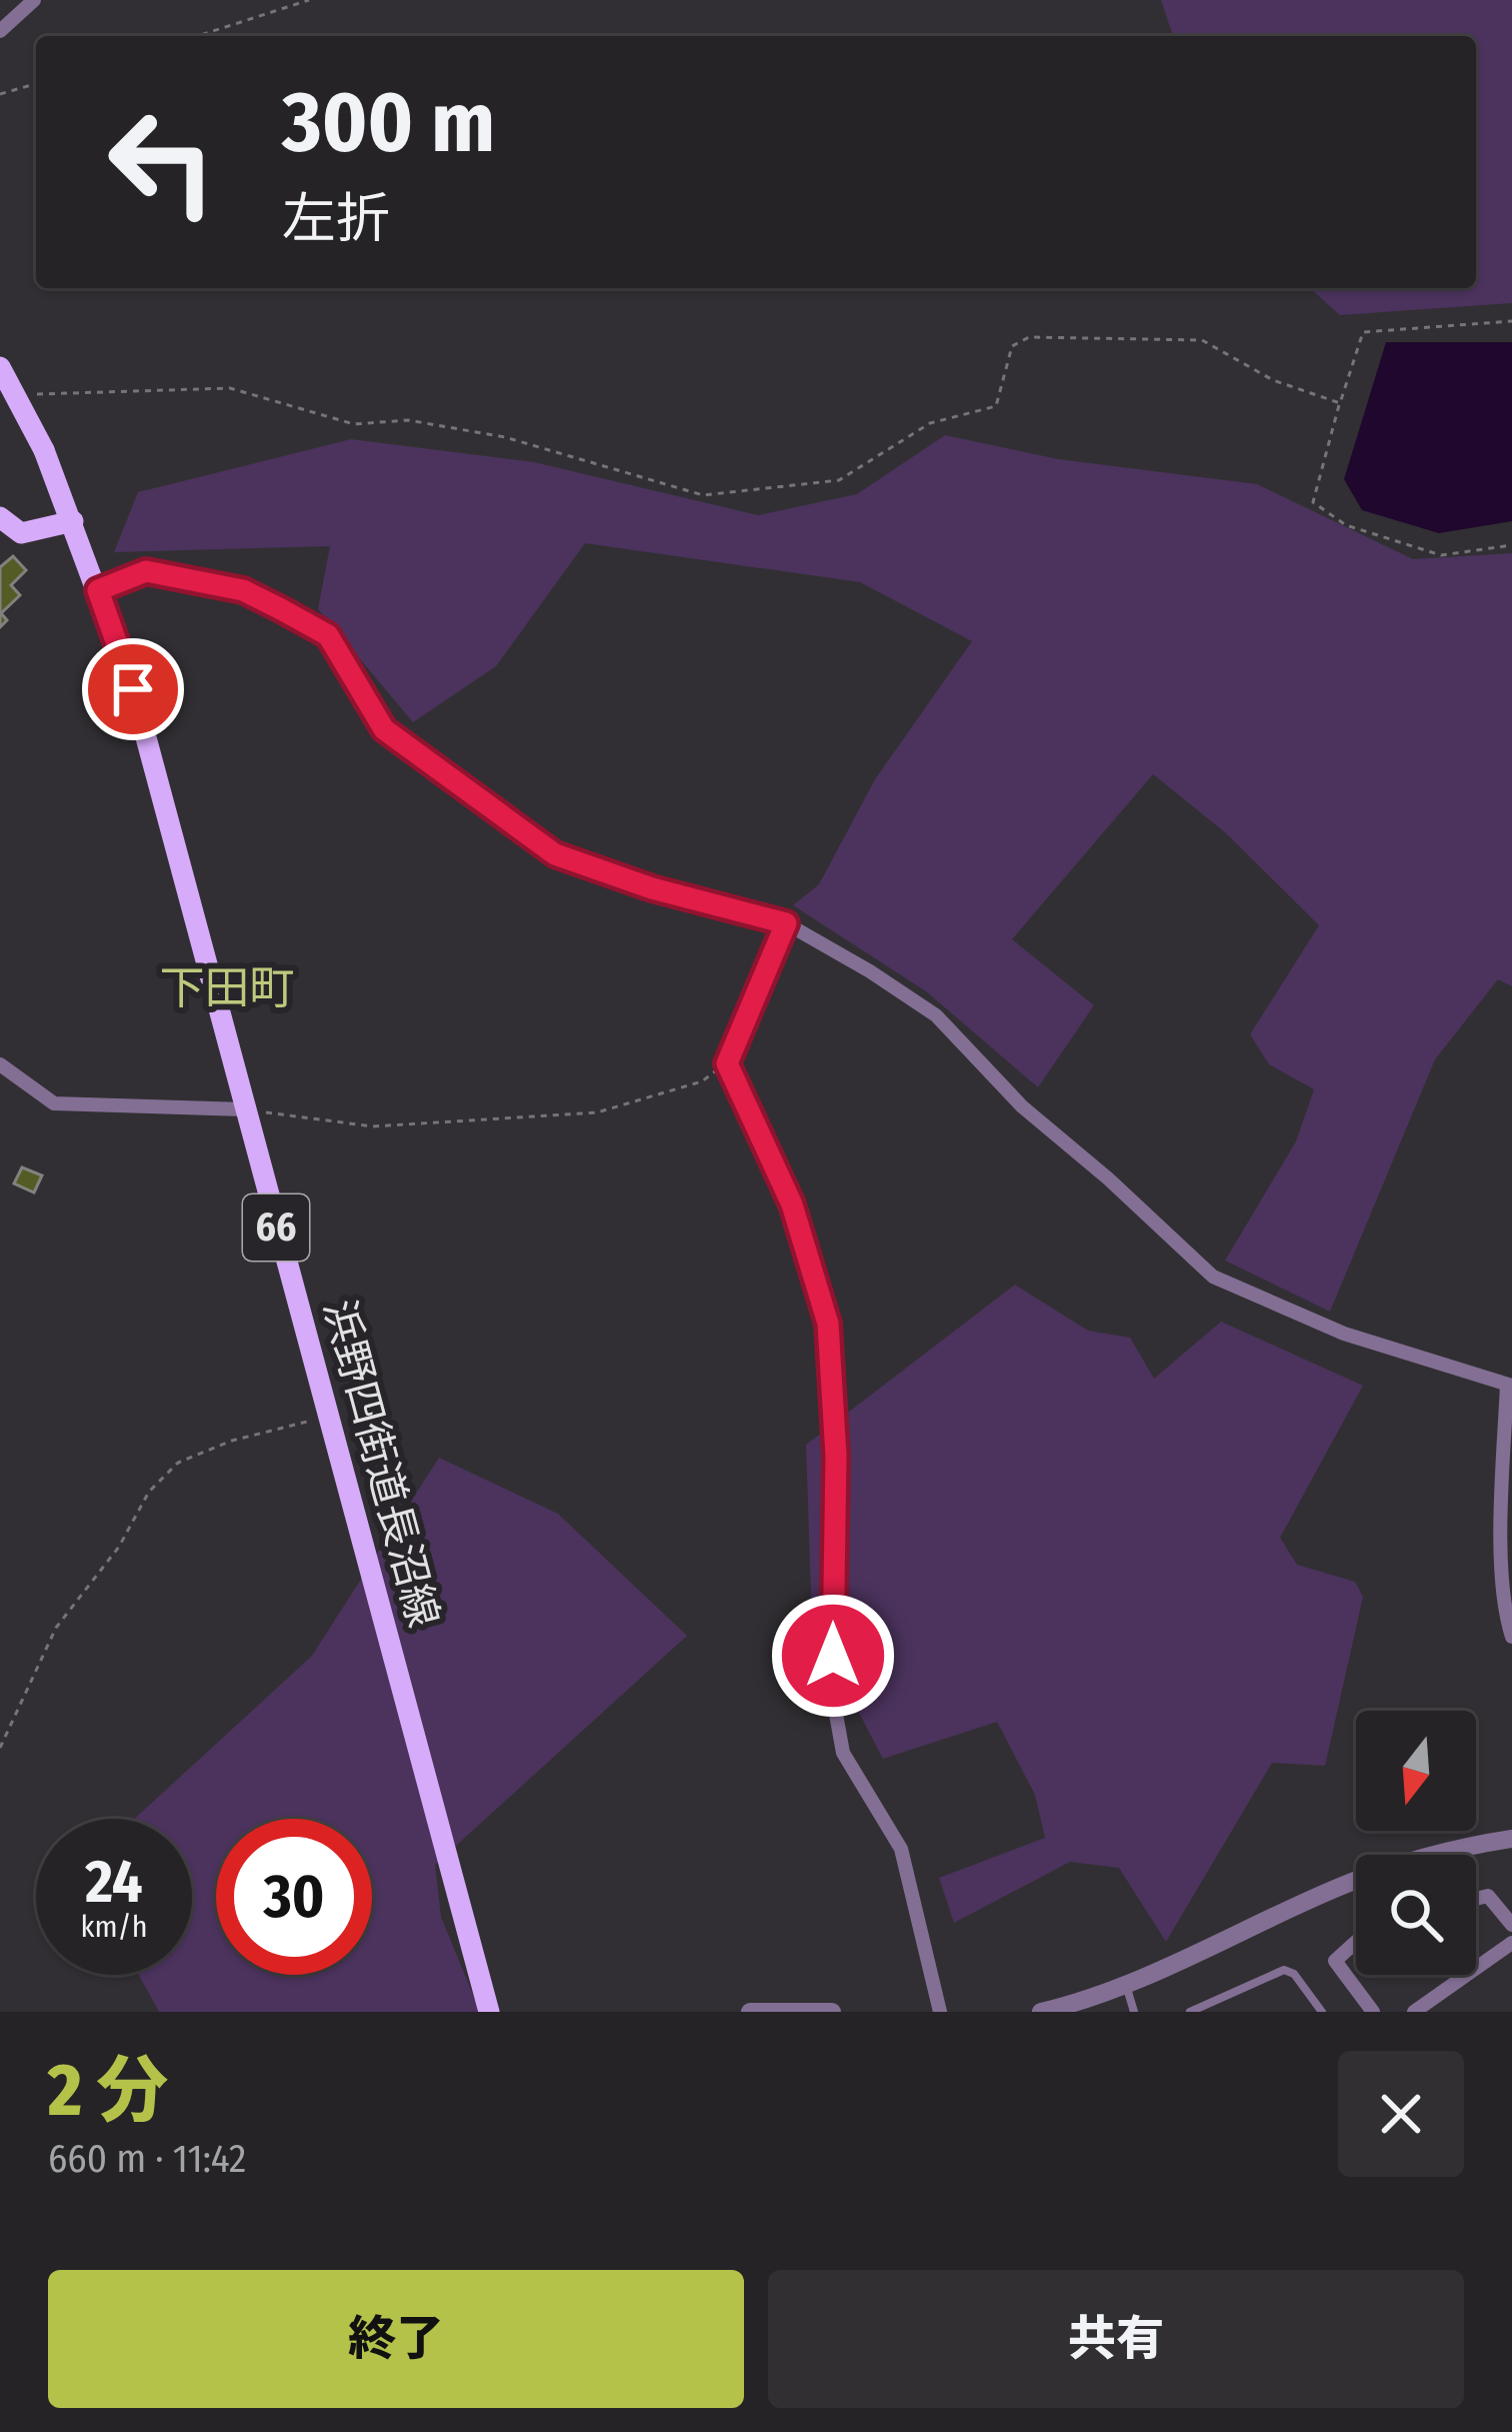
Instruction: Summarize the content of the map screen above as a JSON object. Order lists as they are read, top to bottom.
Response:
{
  "streets": {
    "main road": ["66", "浜野四街道長沼線"]
  },
  "districts": ["下田町"],
  "north": "bottom",
  "page": {
    "turn": ["300 m", "左折"],
    "speed": "24 km/h",
    "limit": "30",
    "heading": ["2 分", "660 m · 11:42"],
    "buttons": ["終了", "共有"]
  }
}
